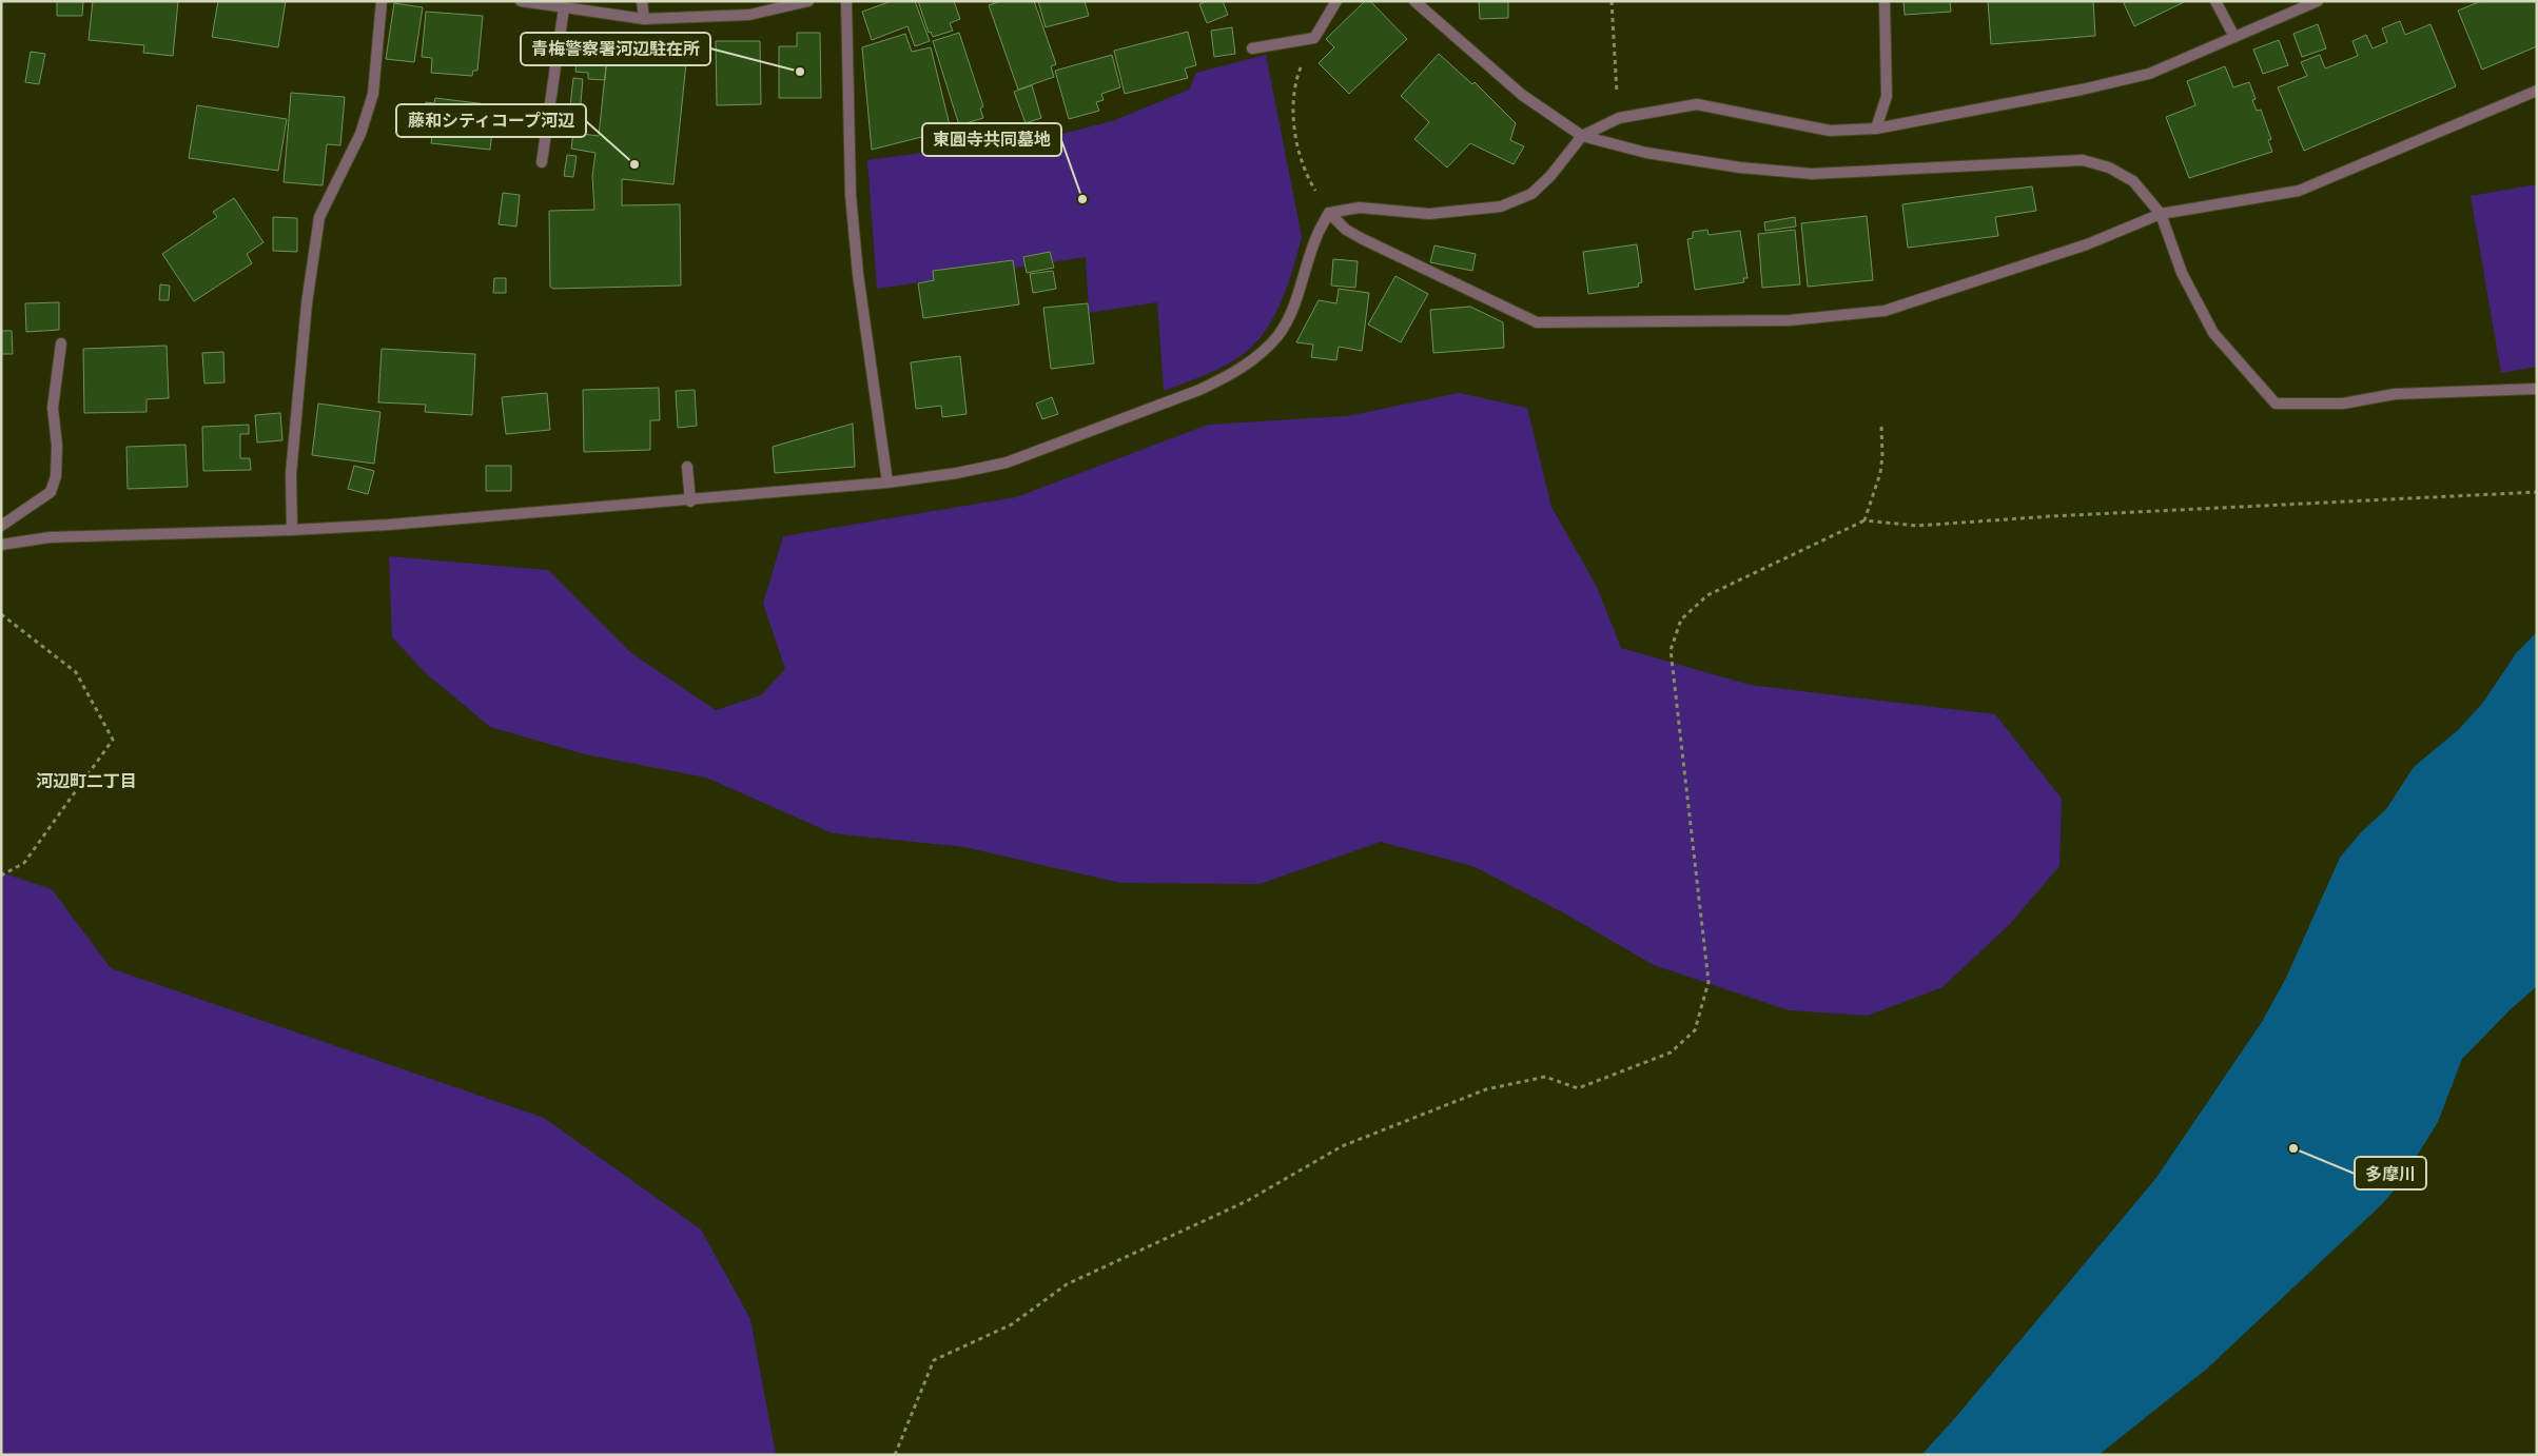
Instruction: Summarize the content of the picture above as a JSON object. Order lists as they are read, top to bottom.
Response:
{
  "districts": ["河辺町二丁目"],
  "places": [
    "青梅警察署河辺駐在所",
    "藤和シティコープ河辺",
    "東圓寺共同墓地",
    "多摩川"
  ]
}
